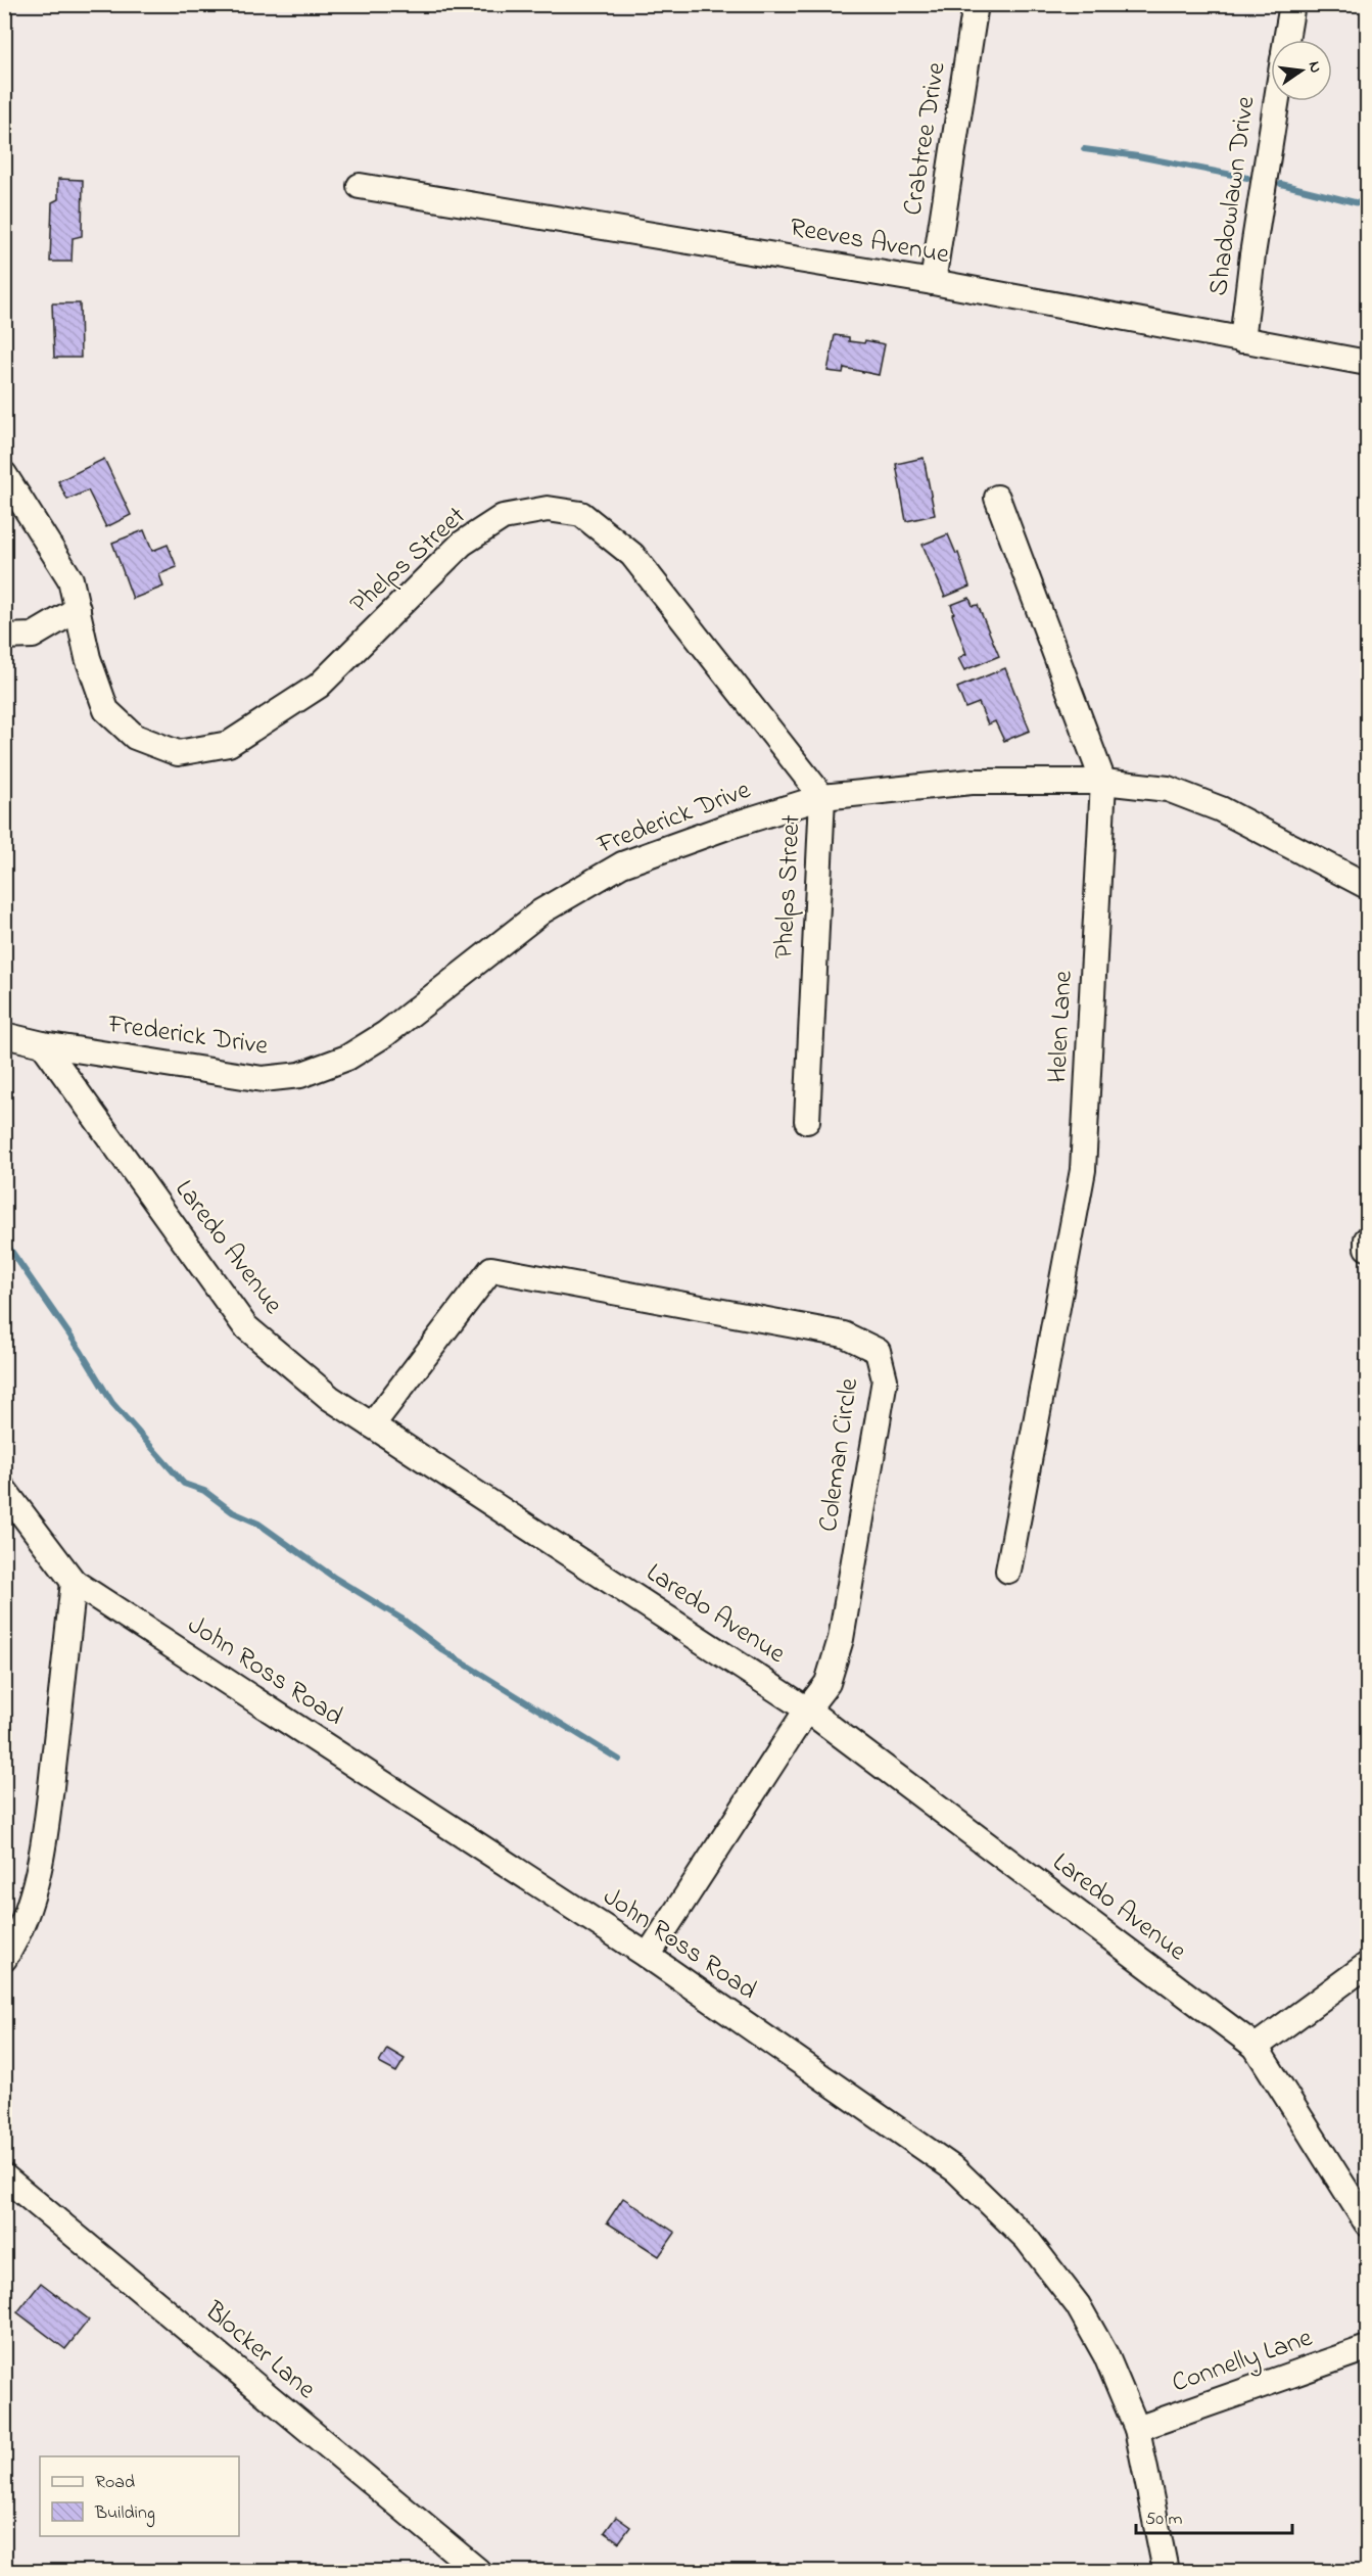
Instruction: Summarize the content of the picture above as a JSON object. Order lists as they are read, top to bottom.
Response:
{
  "streets": {
    "street": [
      "Crabtree Drive",
      "Shadowlawn Drive",
      "Reeves Avenue",
      "Phelps Street",
      "Frederick Drive",
      "Helen Lane",
      "Laredo Avenue",
      "Coleman Circle",
      "John Ross Road",
      "Blocker Lane",
      "Connelly Lane"
    ]
  },
  "crossings": [
    ["Crabtree Drive", "Reeves Avenue"],
    ["Shadowlawn Drive", "Reeves Avenue"],
    ["Phelps Street", "Frederick Drive"],
    ["Frederick Drive", "Helen Lane"],
    ["Frederick Drive", "Laredo Avenue"],
    ["Laredo Avenue", "Coleman Circle"],
    ["Coleman Circle", "John Ross Road"],
    ["John Ross Road", "Connelly Lane"]
  ],
  "legend": ["Road", "Building"],
  "scale_bar": "50 m",
  "north": "right"
}
